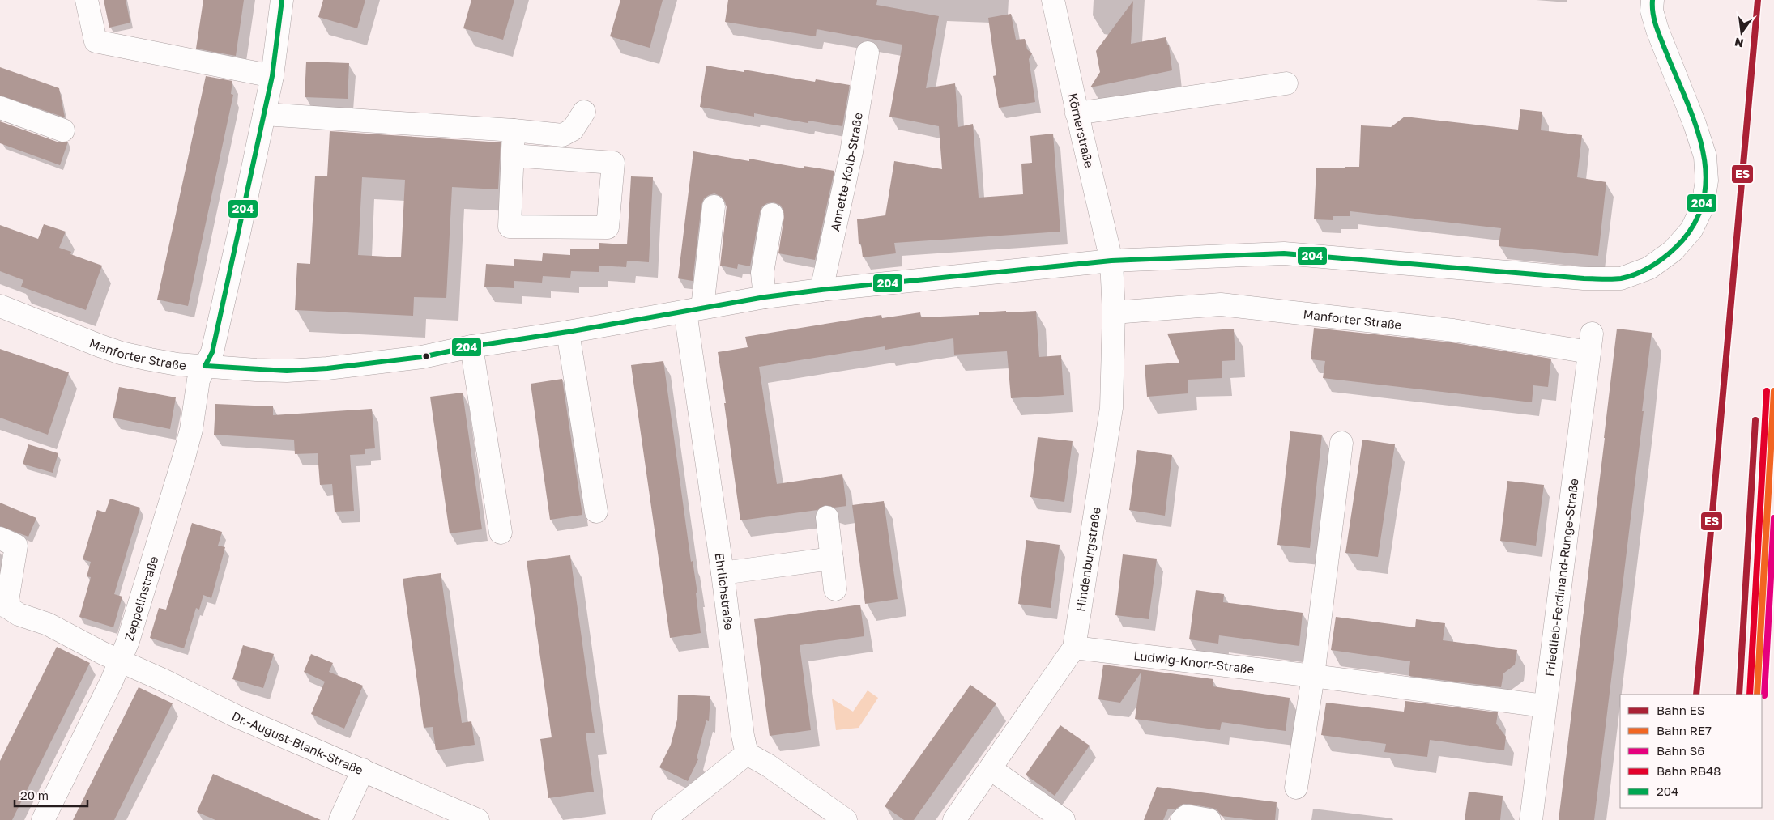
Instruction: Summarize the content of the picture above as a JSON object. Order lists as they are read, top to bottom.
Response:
{
  "streets": {
    "street": [
      "Körnerstraße",
      "Annette-Kolb-Straße",
      "Manforter Straße",
      "Hindenburgstraße",
      "Friedlieb-Ferdinand-Runge-Straße",
      "Ehrlichstraße",
      "Zeppelinstraße",
      "Ludwig-Knorr-Straße",
      "Dr.-August-Blank-Straße"
    ]
  },
  "crossings": [
    ["Körnerstraße", "Manforter Straße"],
    ["Körnerstraße", "Hindenburgstraße"],
    ["Annette-Kolb-Straße", "Manforter Straße"],
    ["Manforter Straße", "Hindenburgstraße"],
    ["Manforter Straße", "Friedlieb-Ferdinand-Runge-Straße"],
    ["Manforter Straße", "Ehrlichstraße"],
    ["Manforter Straße", "Zeppelinstraße"],
    ["Hindenburgstraße", "Ludwig-Knorr-Straße"],
    ["Friedlieb-Ferdinand-Runge-Straße", "Ludwig-Knorr-Straße"],
    ["Zeppelinstraße", "Dr.-August-Blank-Straße"]
  ],
  "lines": [
    "rail line ES",
    "transit line 204",
    "rail line RE7",
    "rail line RB48",
    "rail line S6"
  ],
  "legend": [
    "Bahn ES",
    "Bahn RE7",
    "Bahn S6",
    "Bahn RB48",
    "204"
  ],
  "scale_bar": "20 m",
  "north": "bottom"
}
